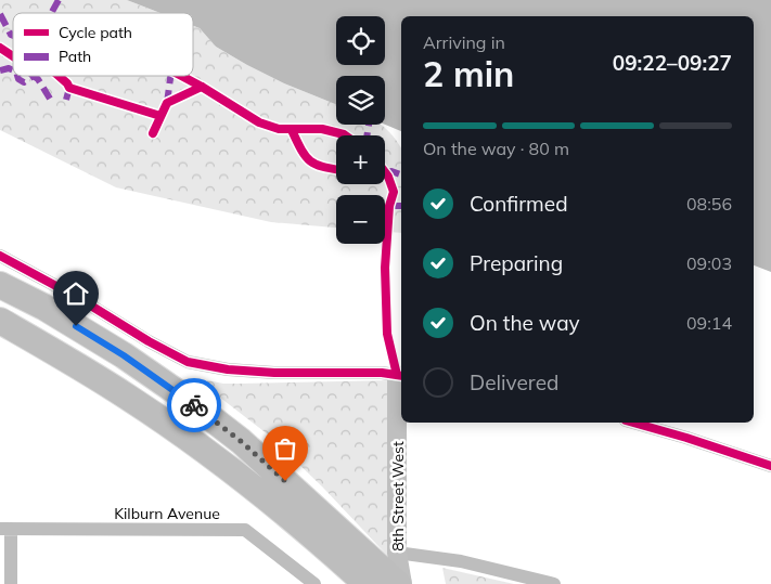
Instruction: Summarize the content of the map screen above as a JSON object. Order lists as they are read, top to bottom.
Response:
{
  "streets": {
    "street": ["8th Street West", "Kilburn Avenue"]
  },
  "legend": ["Cycle path", "Path"],
  "page": {
    "map_buttons": ["+", "−"],
    "heading": ["2 min", "Arriving in", "09:22–09:27"],
    "bar": "On the way · 80 m",
    "list": [
      ["Confirmed", "08:56"],
      ["Preparing", "09:03"],
      ["On the way", "09:14"],
      "Delivered"
    ]
  }
}
